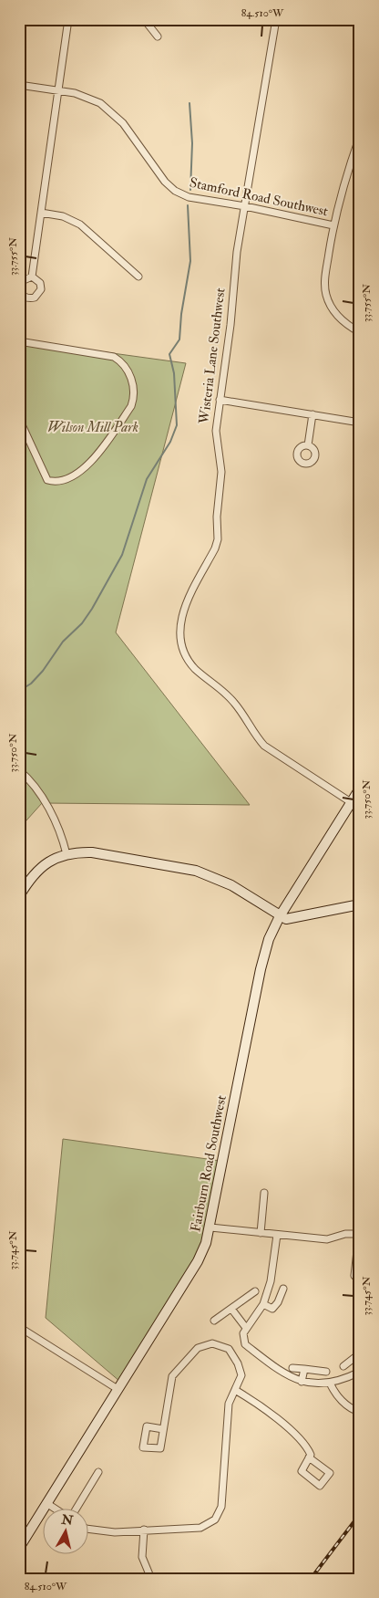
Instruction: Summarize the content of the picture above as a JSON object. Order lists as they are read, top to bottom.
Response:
{
  "streets": {
    "street": ["Stamford Road Southwest", "Wisteria Lane Southwest", "Fairburn Road Southwest"]
  },
  "crossings": [
    ["Stamford Road Southwest", "Wisteria Lane Southwest"],
    ["Wisteria Lane Southwest", "Fairburn Road Southwest"]
  ],
  "parks": ["Wilson Mill Park"],
  "north": "top",
  "coordinates": [
    "84.510°W",
    "33.755°N",
    "33.750°N",
    "33.745°N"
  ]
}
